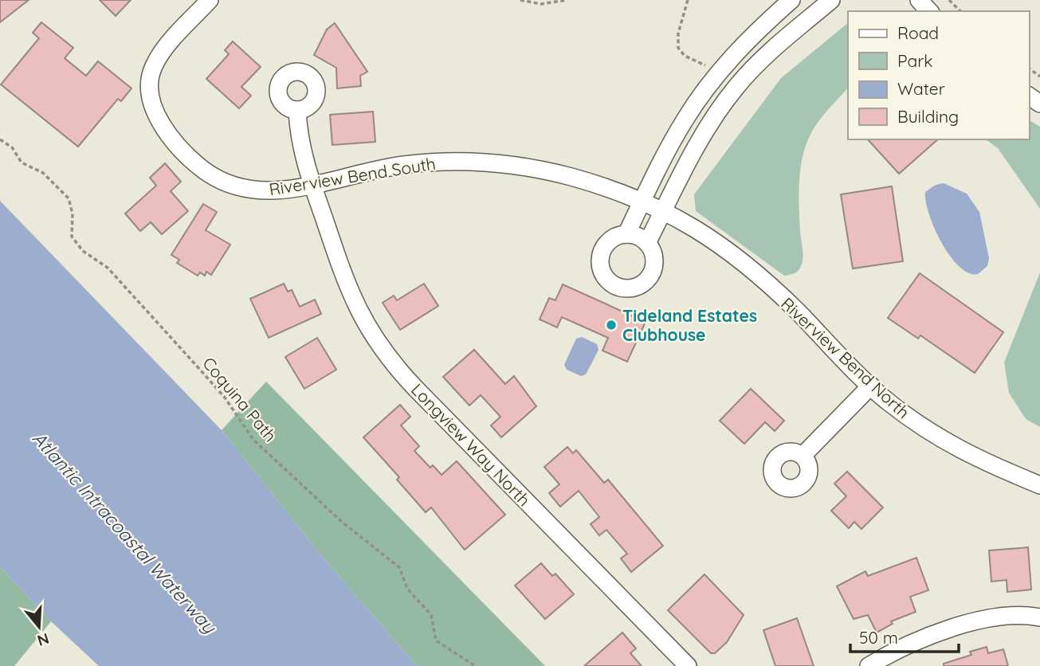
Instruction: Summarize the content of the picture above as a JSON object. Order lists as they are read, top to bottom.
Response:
{
  "streets": {
    "street": ["Riverview Bend South", "Riverview Bend North", "Longview Way North"],
    "path": ["Coquina Path"]
  },
  "crossings": [
    ["Riverview Bend South", "Riverview Bend North"],
    ["Riverview Bend South", "Longview Way North"]
  ],
  "water": ["Atlantic Intracoastal Waterway"],
  "places": ["Tideland Estates Clubhouse"],
  "legend": [
    "Road",
    "Park",
    "Water",
    "Building"
  ],
  "scale_bar": "50 m",
  "north": "bottom"
}
